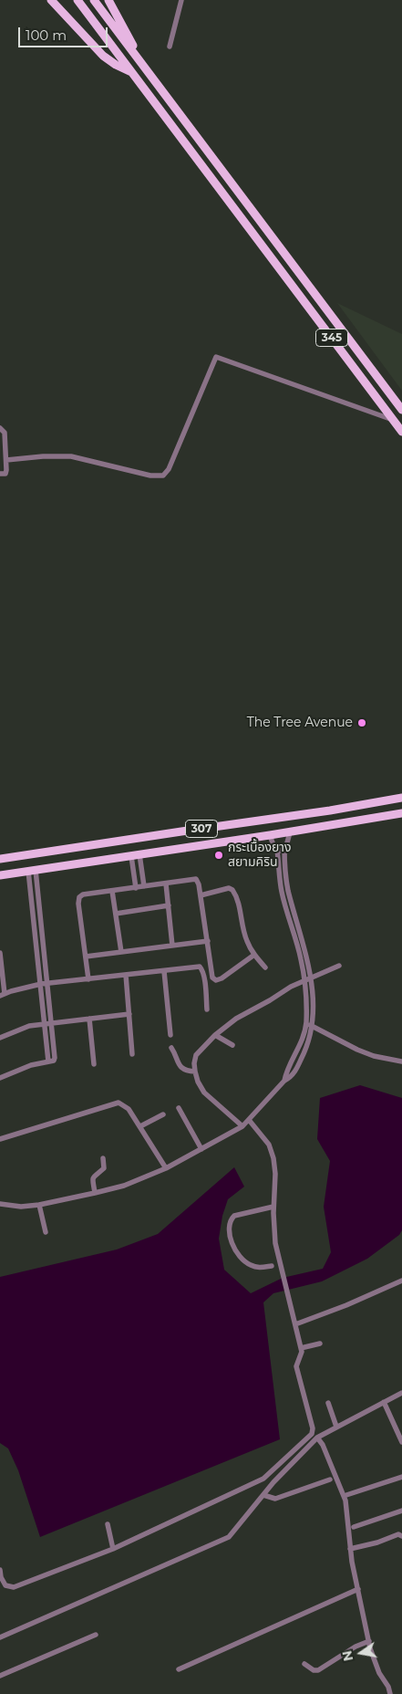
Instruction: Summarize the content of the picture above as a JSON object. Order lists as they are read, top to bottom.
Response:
{
  "streets": {
    "main road": ["345", "307"]
  },
  "places": ["The Tree Avenue", "กระเบื้องยาง สยามคิริน"],
  "scale_bar": "100 m",
  "north": "left"
}
